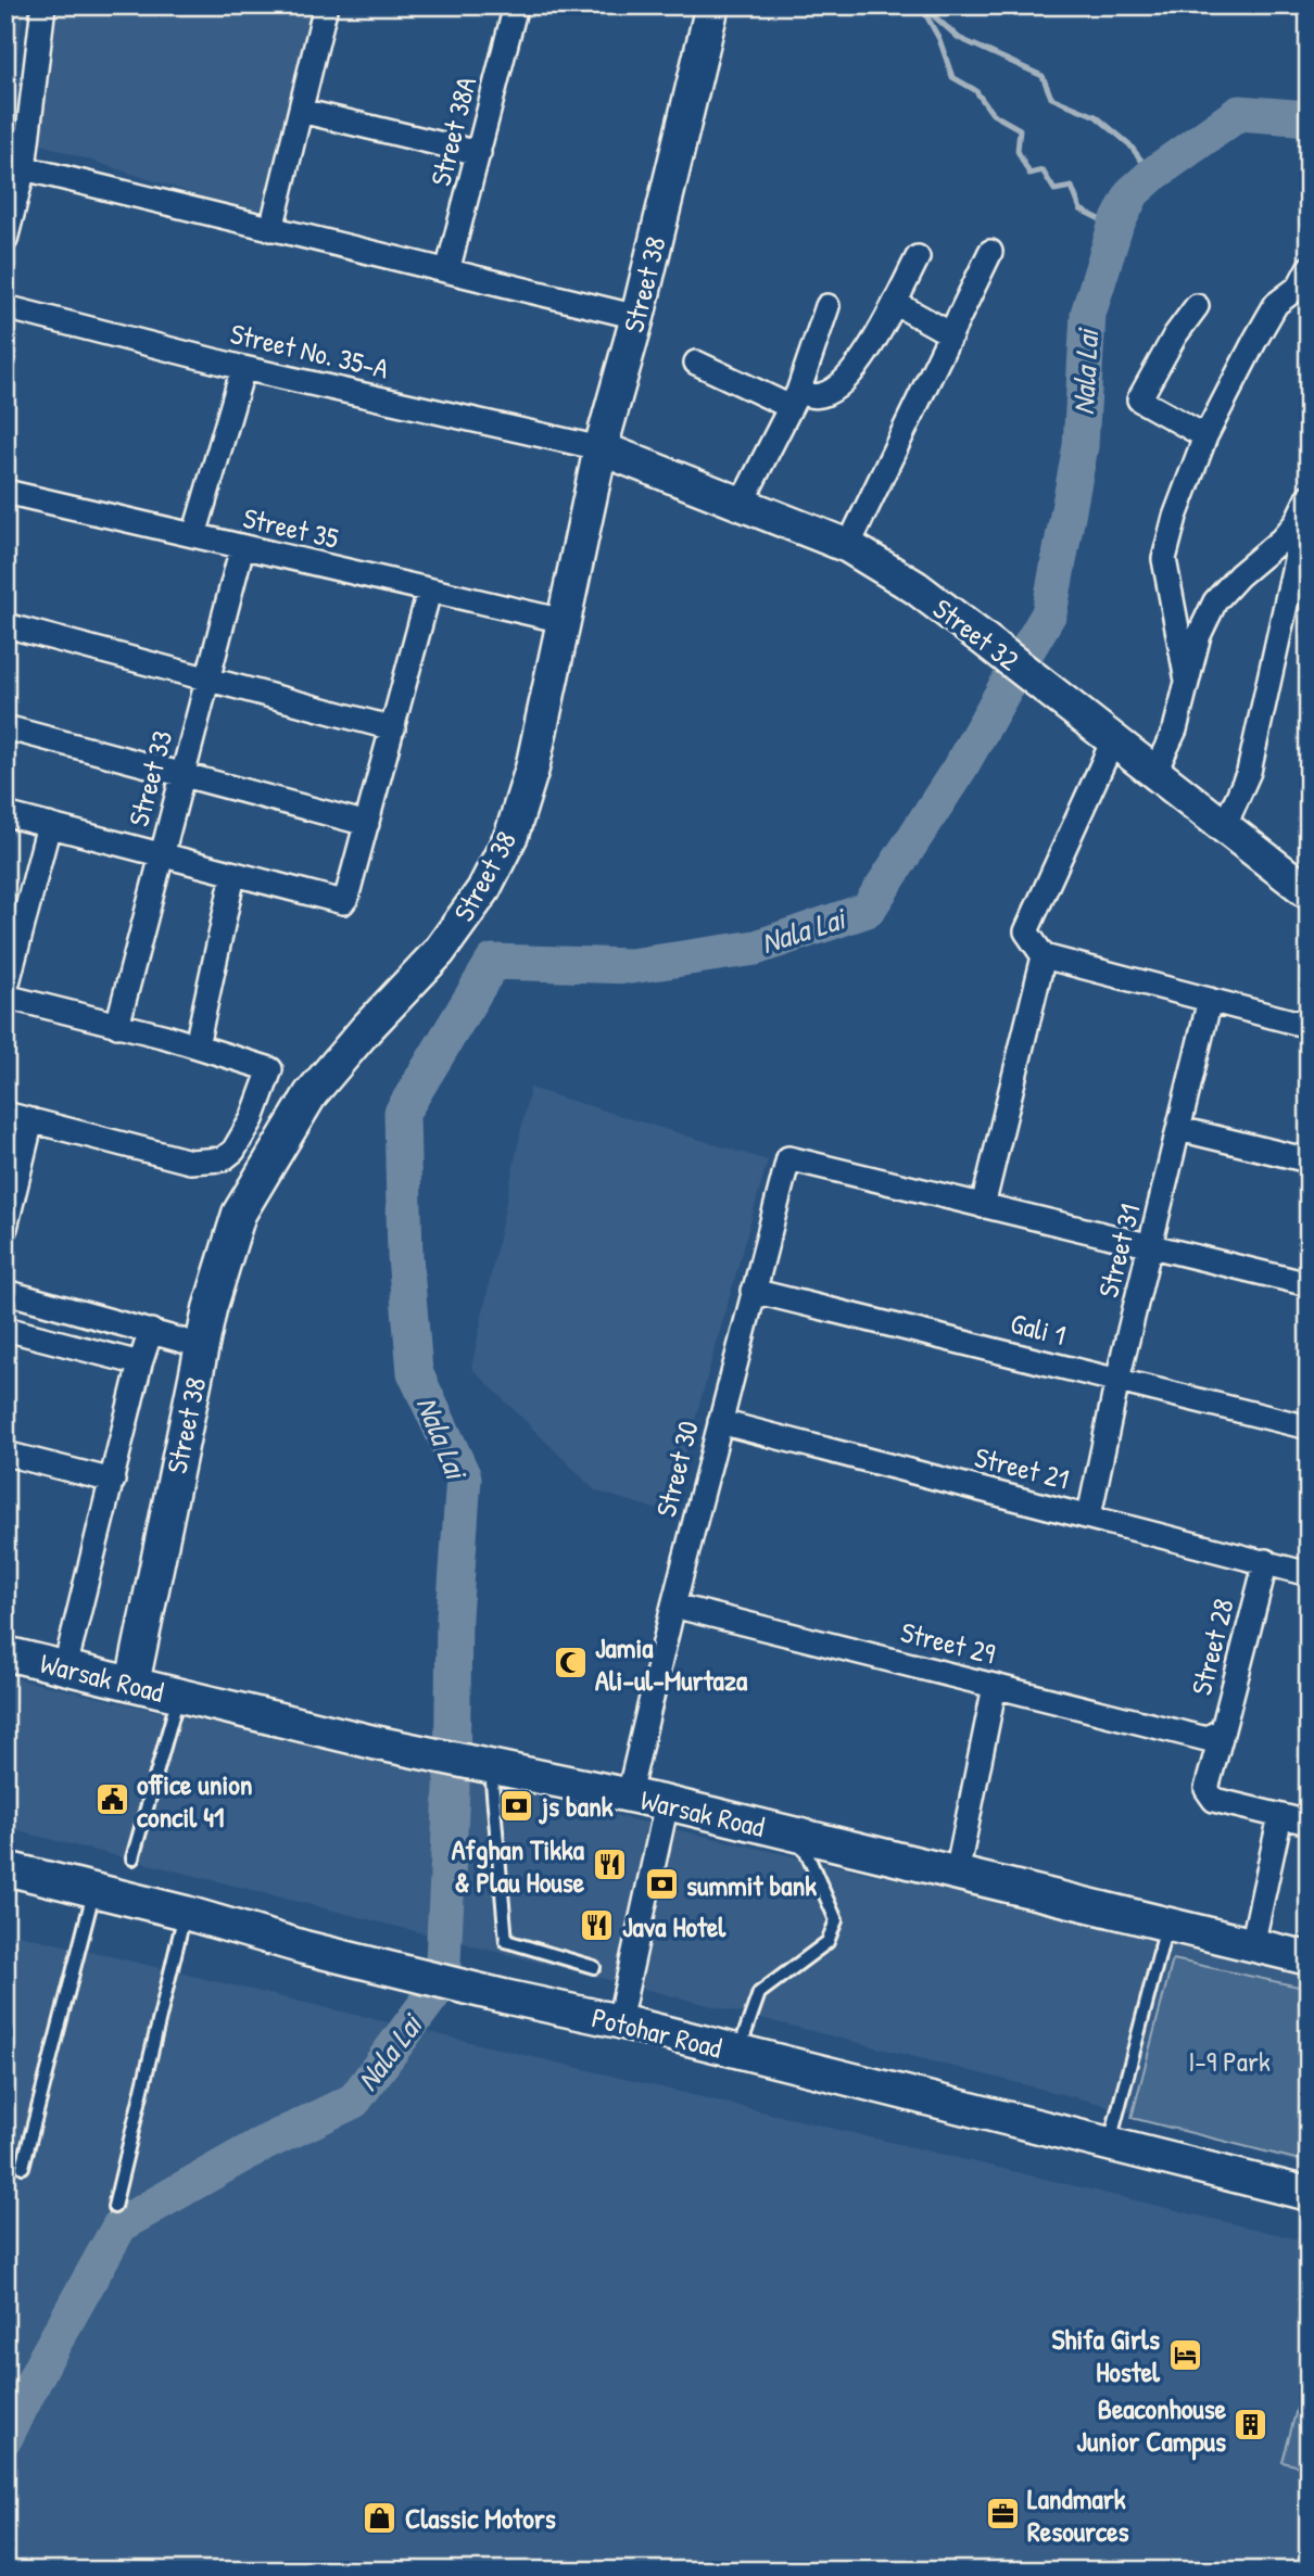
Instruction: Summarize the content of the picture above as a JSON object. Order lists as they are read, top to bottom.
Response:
{
  "streets": {
    "street": [
      "Street 38A",
      "Street 38",
      "Street No. 35-A",
      "Street 35",
      "Street 32",
      "Street 33",
      "Street 31",
      "Gali 1",
      "Street 21",
      "Street 30",
      "Street 29",
      "Street 28",
      "Warsak Road",
      "Potohar Road"
    ]
  },
  "crossings": [
    ["Street 38", "Street No. 35-A"],
    ["Street 38", "Street 35"],
    ["Street 38", "Street 32"],
    ["Street 38", "Warsak Road"],
    ["Street No. 35-A", "Street 32"],
    ["Street 35", "Street 33"],
    ["Street 31", "Gali 1"],
    ["Street 31", "Street 21"],
    ["Gali 1", "Street 30"],
    ["Street 21", "Street 30"],
    ["Street 21", "Street 28"],
    ["Street 30", "Street 29"],
    ["Street 30", "Warsak Road"],
    ["Street 29", "Street 28"]
  ],
  "water": ["Nala Lai"],
  "parks": ["I-9 Park"],
  "places": {
    "mosque": ["Jamia Ali-ul-Murtaza"],
    "public building": ["office union concil 41"],
    "bank": ["js bank", "summit bank"],
    "restaurant": ["Afghan Tikka & Plau House", "Java Hotel"],
    "hotel": ["Shifa Girls Hostel"],
    "building": ["Beaconhouse Junior Campus"],
    "office": ["Landmark Resources"],
    "shop": ["Classic Motors"]
  }
}
